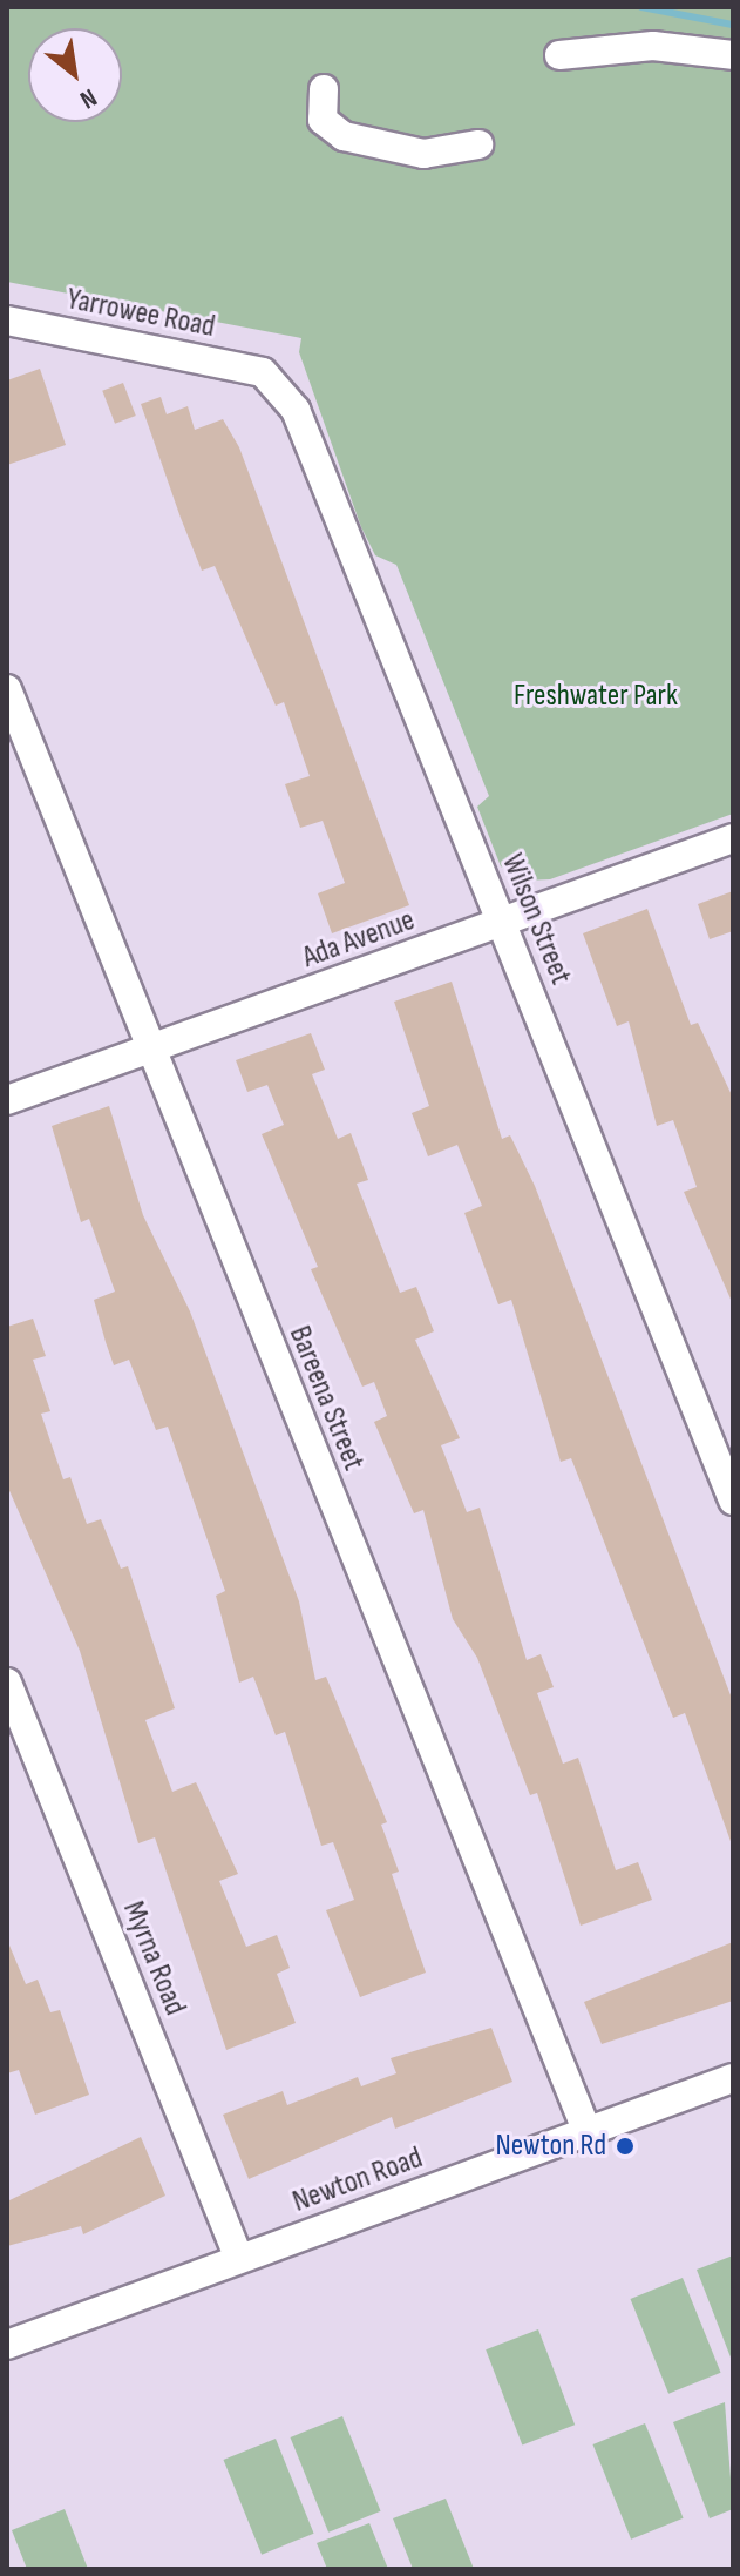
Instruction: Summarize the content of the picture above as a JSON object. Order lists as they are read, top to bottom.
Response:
{
  "streets": {
    "street": [
      "Yarrowee Road",
      "Wilson Street",
      "Ada Avenue",
      "Bareena Street",
      "Myrna Road",
      "Newton Road"
    ]
  },
  "crossings": [
    ["Yarrowee Road", "Wilson Street"],
    ["Wilson Street", "Ada Avenue"],
    ["Ada Avenue", "Bareena Street"],
    ["Bareena Street", "Newton Road"],
    ["Myrna Road", "Newton Road"]
  ],
  "parks": ["Freshwater Park"],
  "places": ["Newton Rd"],
  "north": "bottom right"
}
